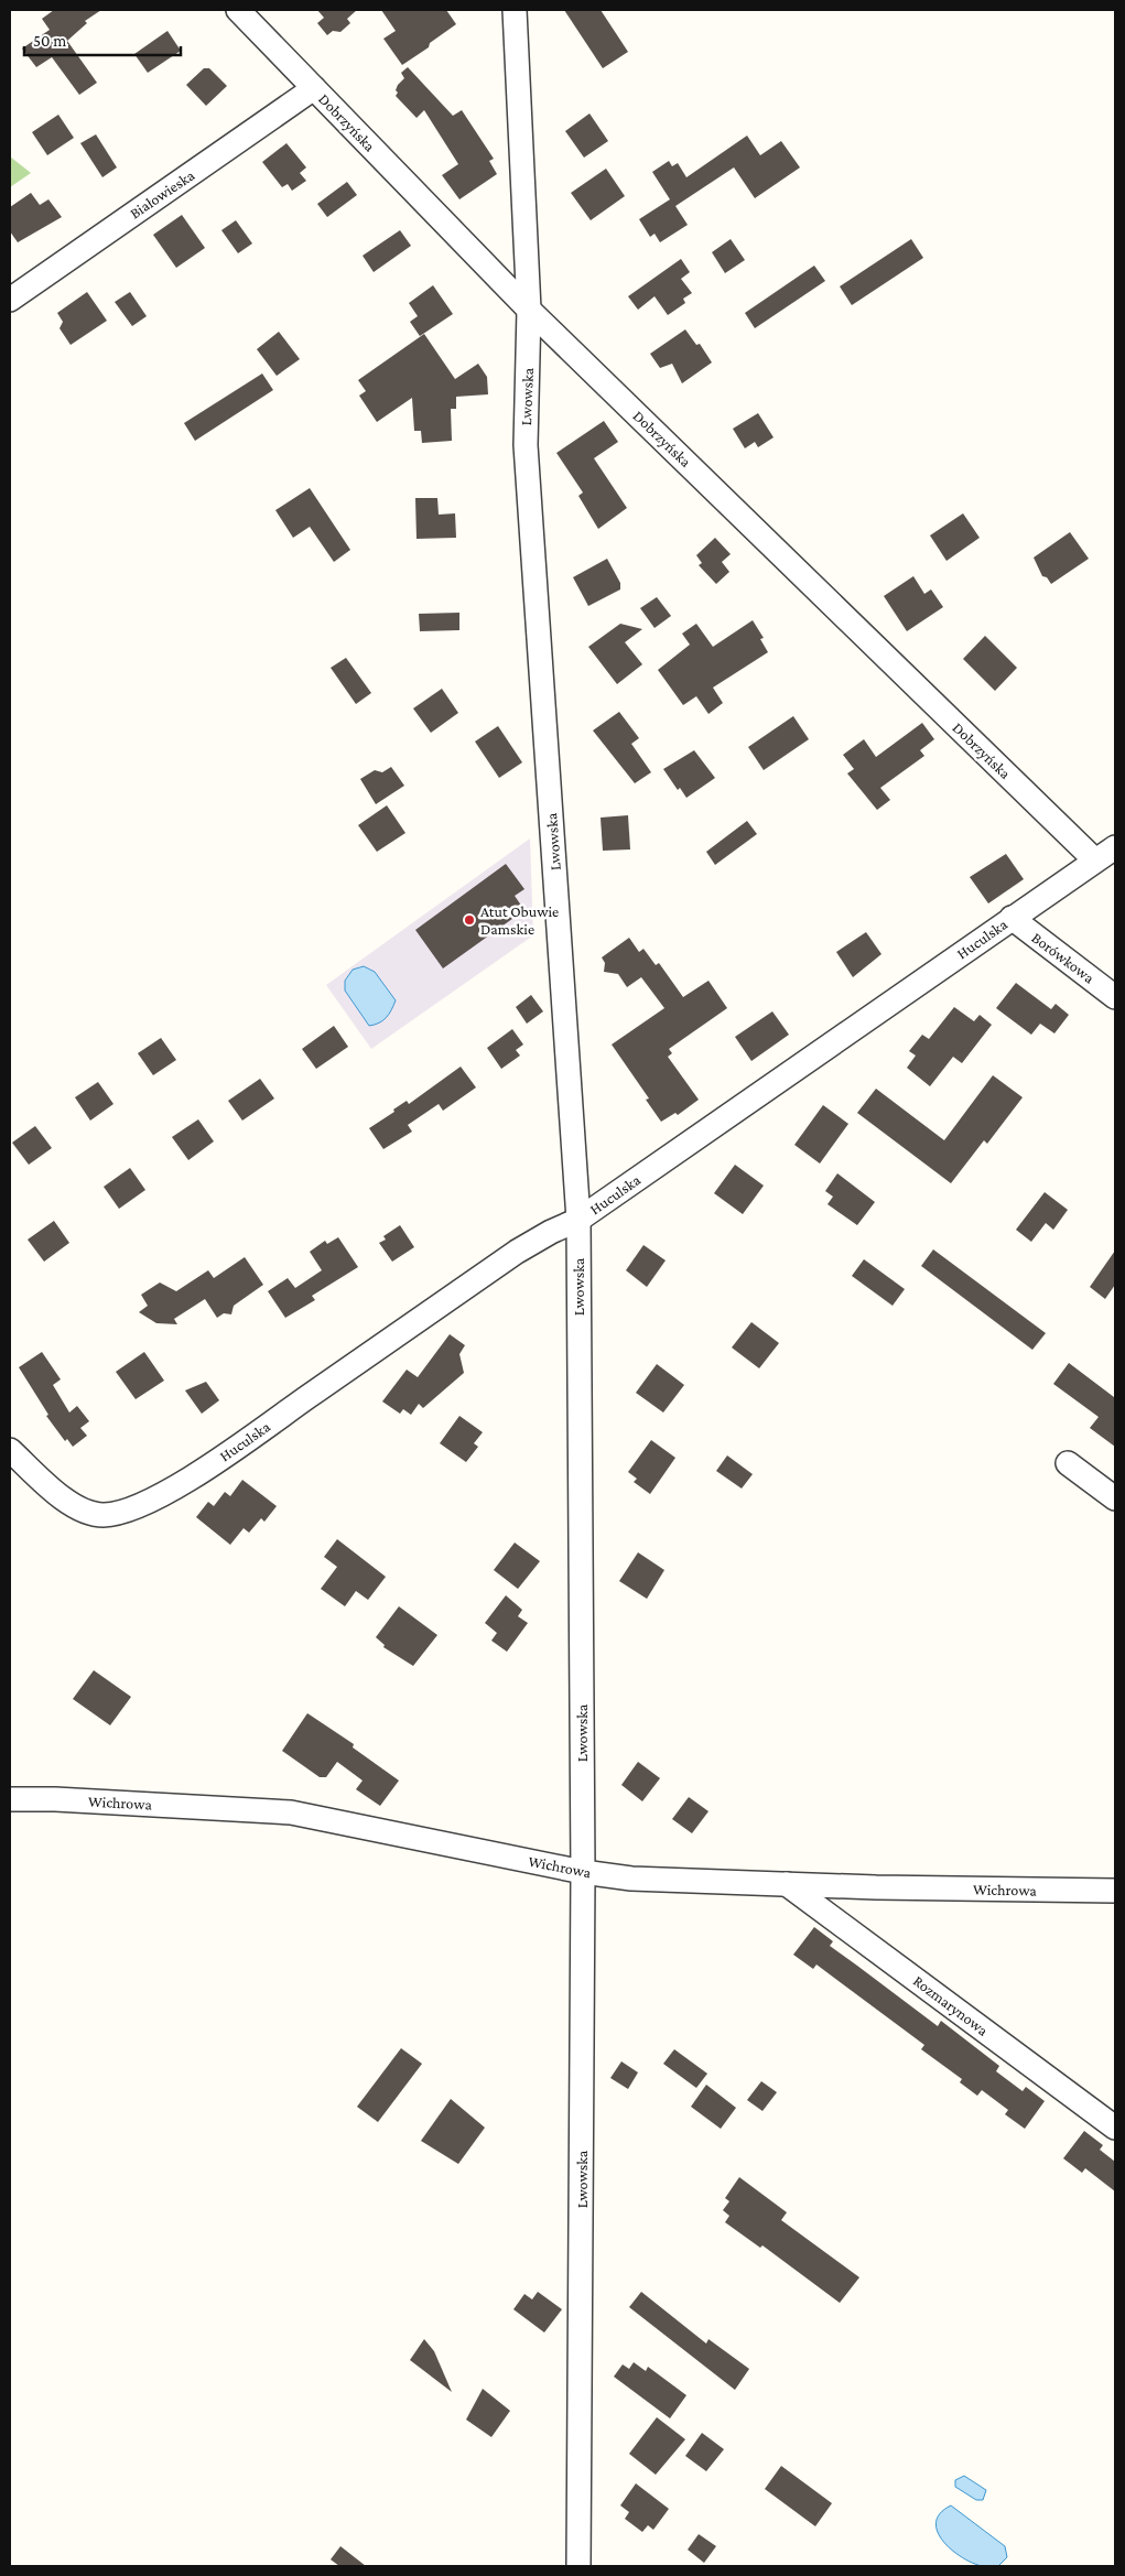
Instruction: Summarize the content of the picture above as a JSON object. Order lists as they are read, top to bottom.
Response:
{
  "streets": {
    "street": [
      "Dobrzyńska",
      "Białowieska",
      "Lwowska",
      "Huculska",
      "Borówkowa",
      "Wichrowa",
      "Rozmarynowa"
    ]
  },
  "crossings": [
    ["Dobrzyńska", "Białowieska"],
    ["Dobrzyńska", "Lwowska"],
    ["Dobrzyńska", "Huculska"],
    ["Lwowska", "Huculska"],
    ["Lwowska", "Wichrowa"],
    ["Huculska", "Borówkowa"],
    ["Wichrowa", "Rozmarynowa"]
  ],
  "places": ["Atut Obuwie Damskie"],
  "scale_bar": "50 m"
}
